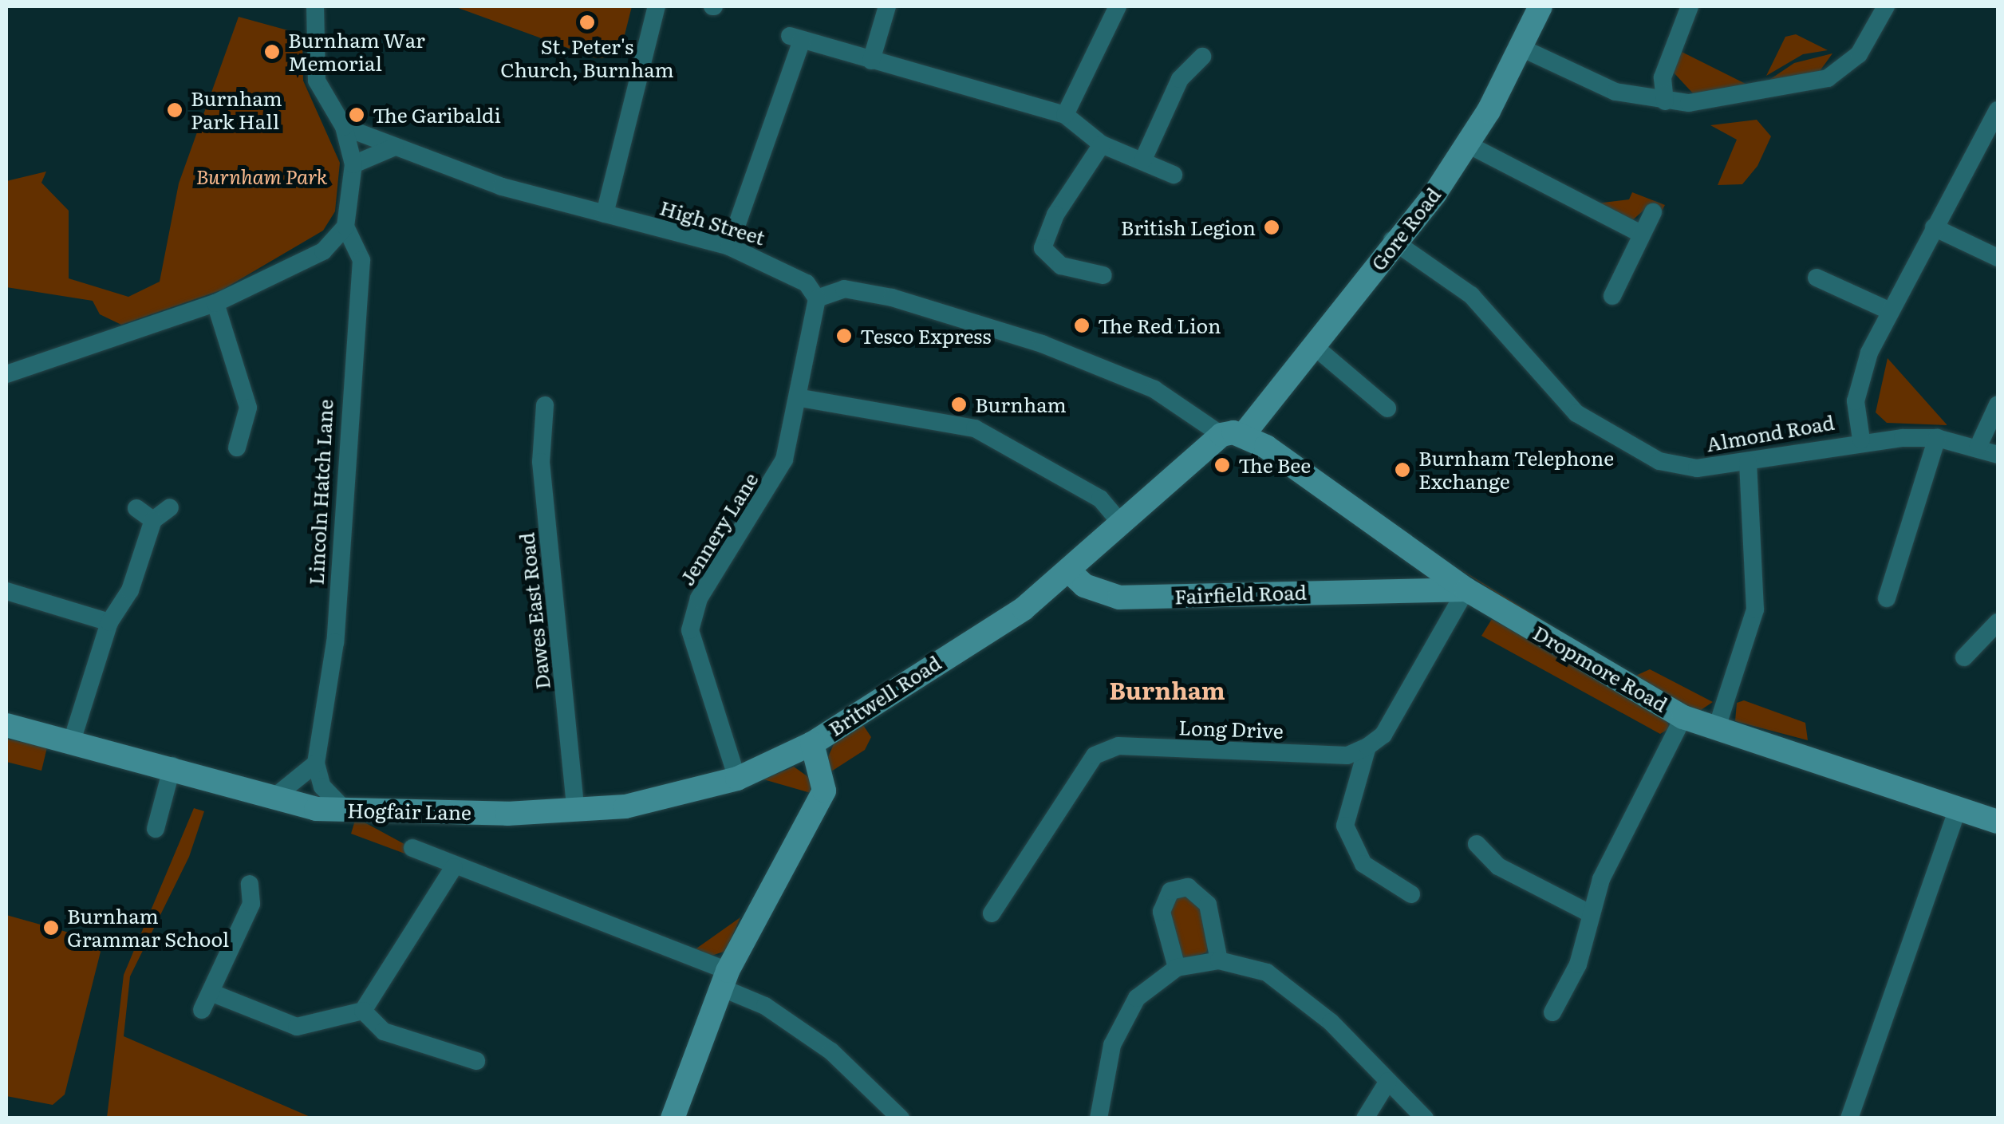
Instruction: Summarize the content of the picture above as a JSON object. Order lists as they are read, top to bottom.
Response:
{
  "streets": {
    "street": [
      "High Street",
      "Gore Road",
      "Almond Road",
      "Lincoln Hatch Lane",
      "Jennery Lane",
      "Fairfield Road",
      "Dawes East Road",
      "Dropmore Road",
      "Britwell Road",
      "Long Drive",
      "Hogfair Lane"
    ]
  },
  "crossings": [
    ["High Street", "Jennery Lane"],
    ["Gore Road", "Almond Road"],
    ["Gore Road", "Dropmore Road"],
    ["Gore Road", "Britwell Road"],
    ["Jennery Lane", "Hogfair Lane"],
    ["Fairfield Road", "Dropmore Road"],
    ["Fairfield Road", "Britwell Road"],
    ["Dawes East Road", "Hogfair Lane"],
    ["Dropmore Road", "Britwell Road"],
    ["Britwell Road", "Hogfair Lane"]
  ],
  "districts": ["Burnham"],
  "parks": ["Burnham Park"],
  "places": [
    "St. Peter's Church, Burnham",
    "Burnham War Memorial",
    "Burnham Park Hall",
    "The Garibaldi",
    "British Legion",
    "The Red Lion",
    "Tesco Express",
    "Burnham",
    "The Bee",
    "Burnham Telephone Exchange",
    "Burnham Grammar School"
  ]
}
